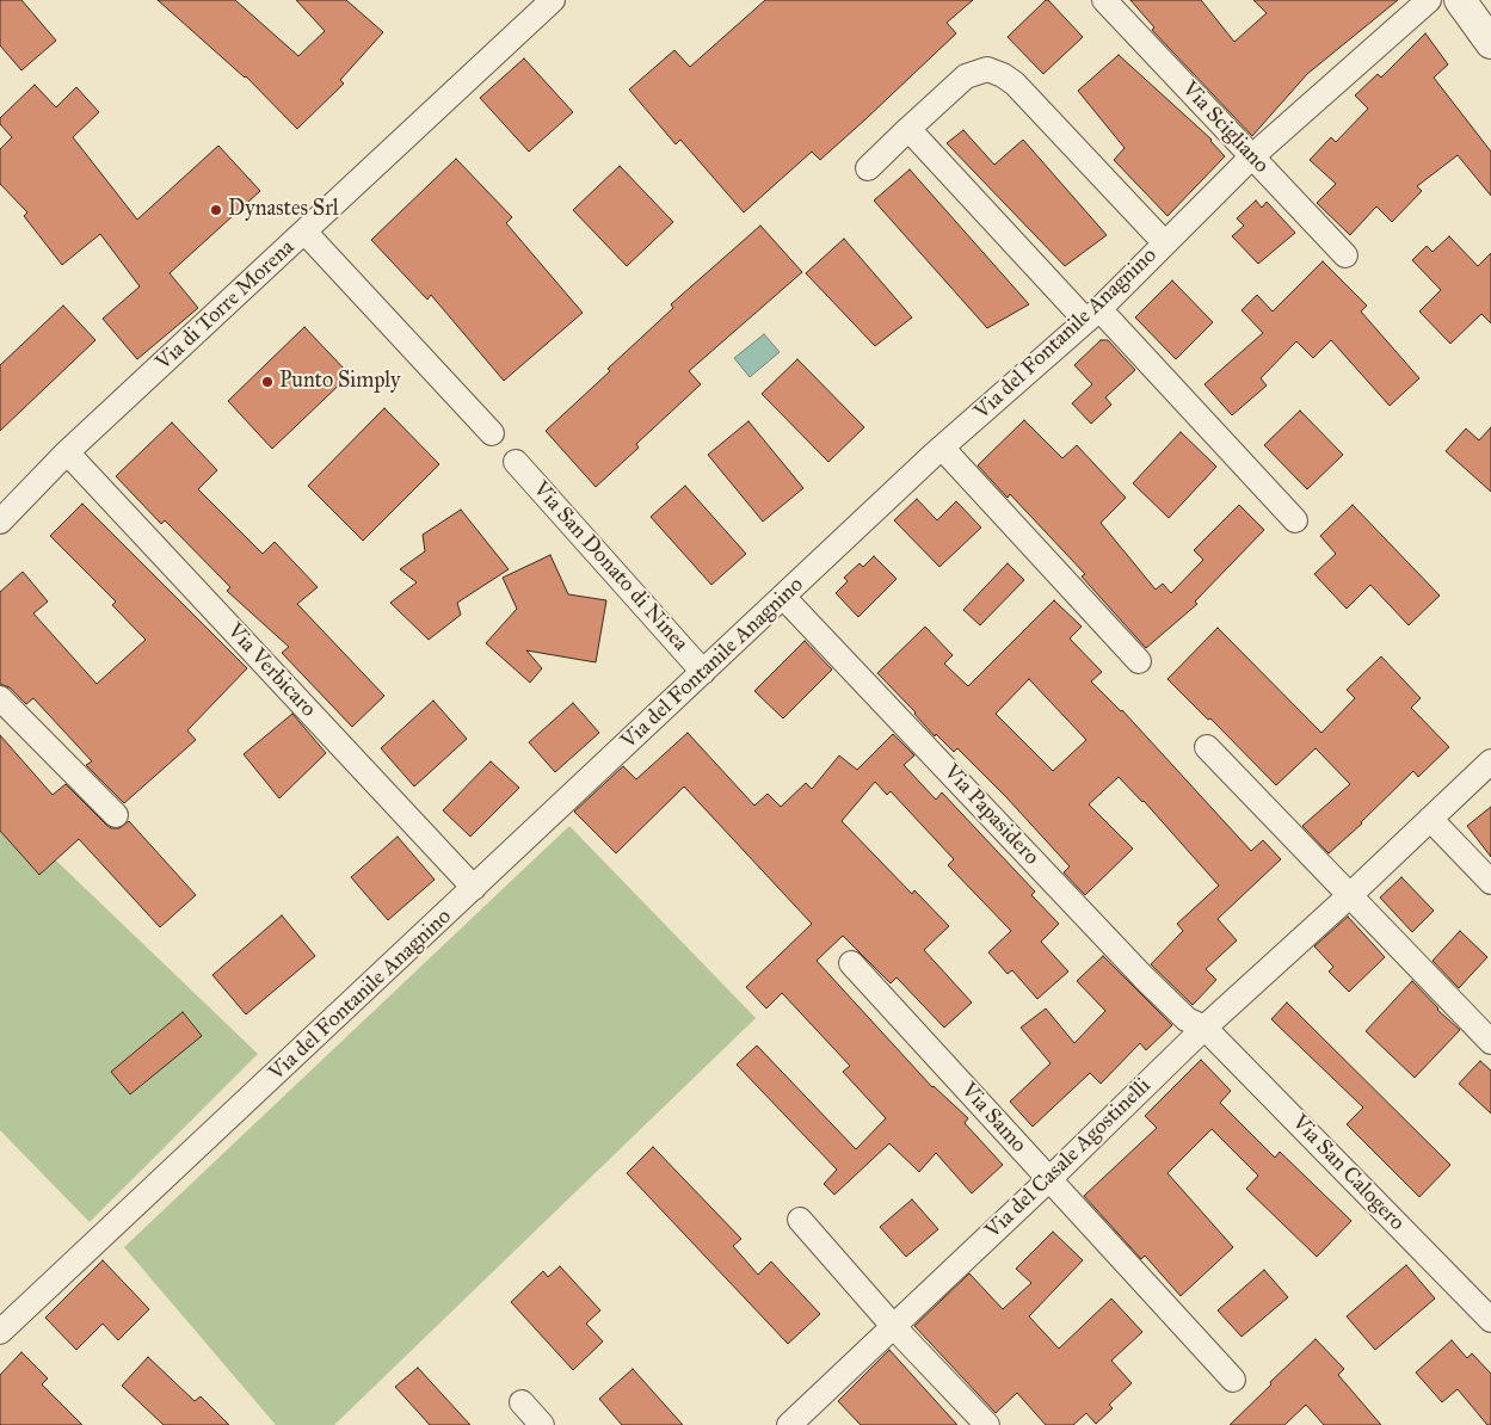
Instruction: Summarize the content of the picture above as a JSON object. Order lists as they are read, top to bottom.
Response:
{
  "streets": {
    "street": [
      "Via Scigliano",
      "Via di Torre Morena",
      "Via del Fontanile Anagnino",
      "Via San Donato di Ninea",
      "Via Verbicaro",
      "Via Papasidero",
      "Via Samo",
      "Via del Casale Agostinelli",
      "Via San Calogero"
    ]
  },
  "crossings": [
    ["Via Scigliano", "Via del Fontanile Anagnino"],
    ["Via di Torre Morena", "Via Verbicaro"],
    ["Via del Fontanile Anagnino", "Via San Donato di Ninea"],
    ["Via del Fontanile Anagnino", "Via Verbicaro"],
    ["Via del Fontanile Anagnino", "Via Papasidero"],
    ["Via Papasidero", "Via del Casale Agostinelli"],
    ["Via Papasidero", "Via San Calogero"],
    ["Via Samo", "Via del Casale Agostinelli"],
    ["Via del Casale Agostinelli", "Via San Calogero"]
  ],
  "places": ["Dynastes Srl", "Punto Simply"]
}
